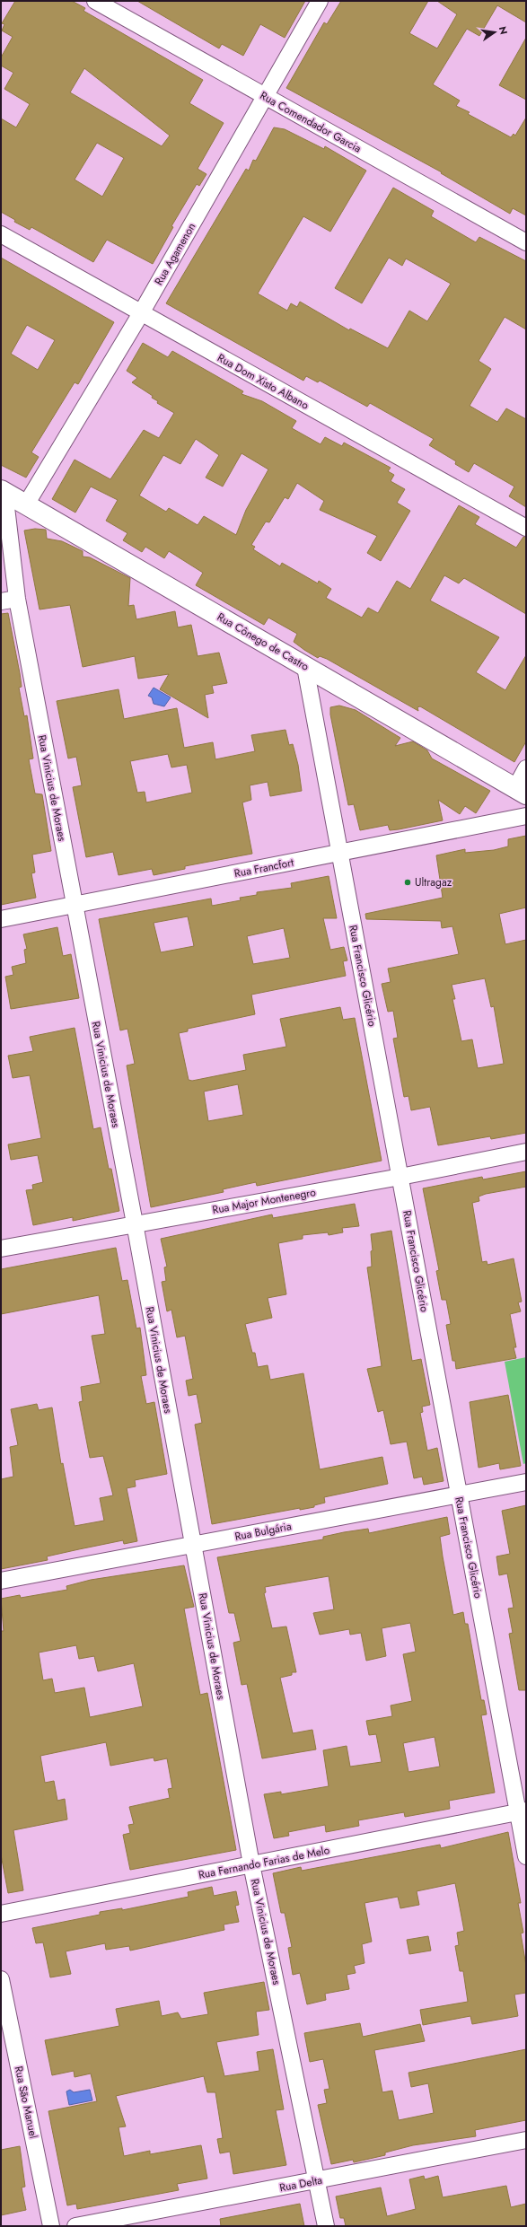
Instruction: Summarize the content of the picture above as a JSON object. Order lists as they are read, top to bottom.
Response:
{
  "streets": {
    "main road": ["Rua Cônego de Castro"],
    "street": [
      "Rua Comendador Garcia",
      "Rua Agamenon",
      "Rua Dom Xisto Albano",
      "Rua Vinicius de Moraes",
      "Rua Francfort",
      "Rua Francisco Glicério",
      "Rua Major Montenegro",
      "Rua Bulgária",
      "Rua Fernando Farias de Melo",
      "Rua São Manuel",
      "Rua Delta"
    ]
  },
  "crossings": [
    ["Rua Comendador Garcia", "Rua Agamenon"],
    ["Rua Agamenon", "Rua Dom Xisto Albano"],
    ["Rua Agamenon", "Rua Cônego de Castro"],
    ["Rua Cônego de Castro", "Rua Vinicius de Moraes"],
    ["Rua Cônego de Castro", "Rua Francisco Glicério"],
    ["Rua Vinicius de Moraes", "Rua Francfort"],
    ["Rua Vinicius de Moraes", "Rua Major Montenegro"],
    ["Rua Vinicius de Moraes", "Rua Bulgária"],
    ["Rua Vinicius de Moraes", "Rua Fernando Farias de Melo"],
    ["Rua Vinicius de Moraes", "Rua Delta"],
    ["Rua Francfort", "Rua Francisco Glicério"],
    ["Rua Francisco Glicério", "Rua Major Montenegro"],
    ["Rua Francisco Glicério", "Rua Bulgária"],
    ["Rua Francisco Glicério", "Rua Fernando Farias de Melo"]
  ],
  "places": ["Ultragaz"],
  "north": "right"
}
